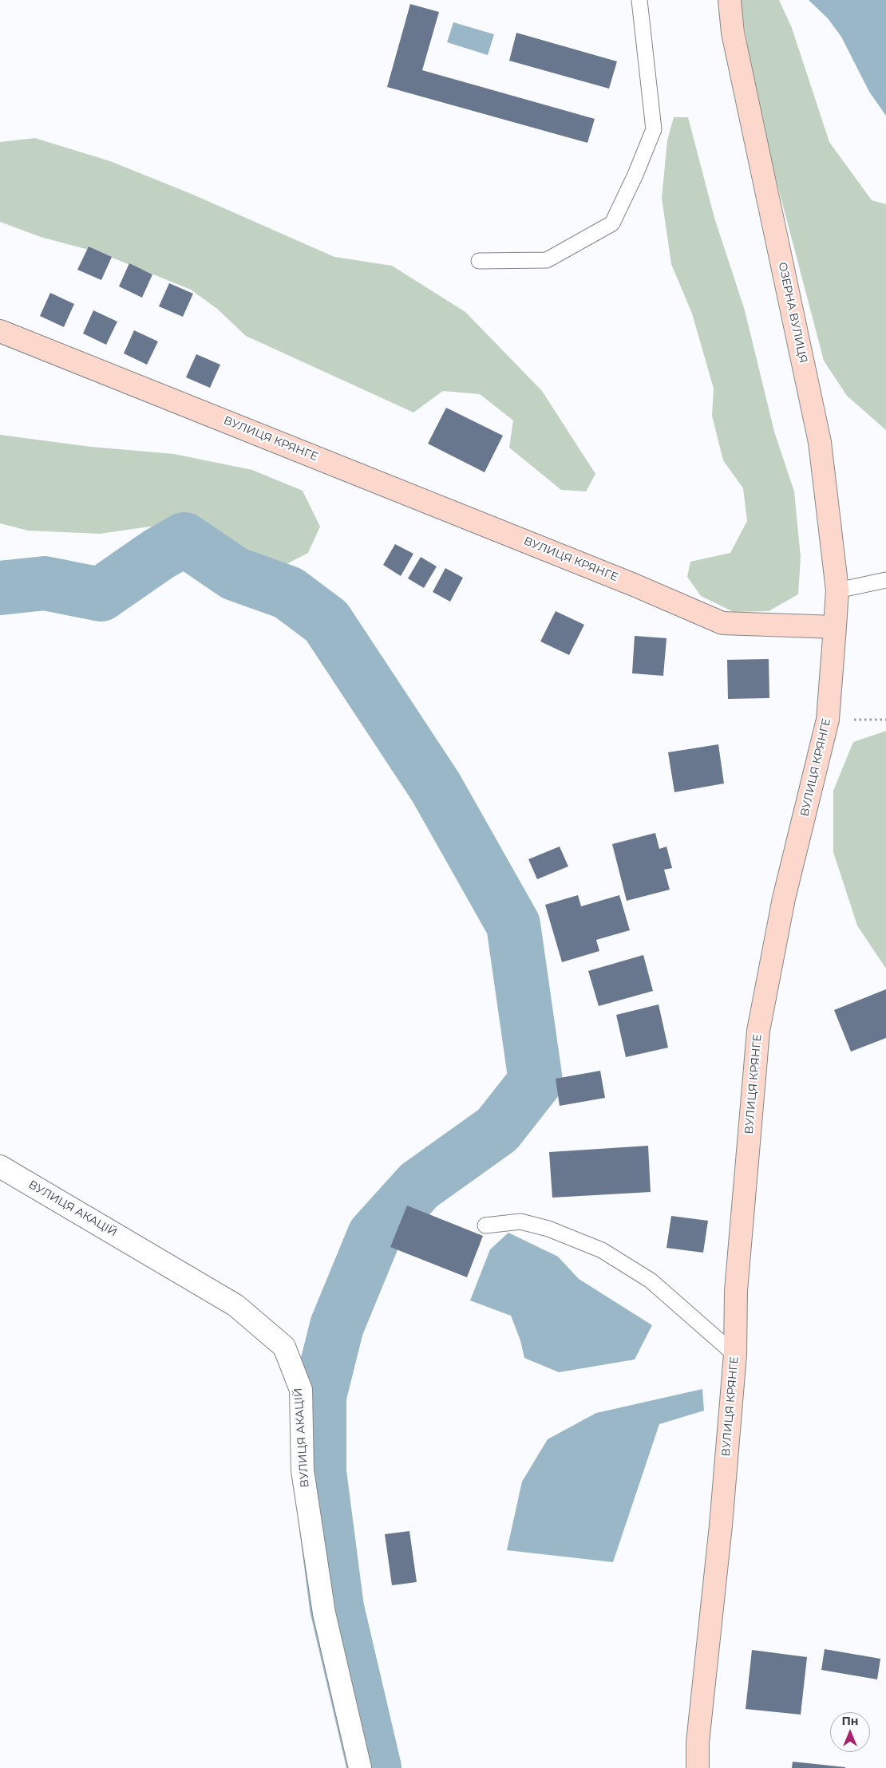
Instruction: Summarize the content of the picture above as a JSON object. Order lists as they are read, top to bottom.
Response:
{
  "streets": {
    "street": ["ОЗЕРНА ВУЛИЦЯ", "ВУЛИЦЯ КРЯНГЕ", "ВУЛИЦЯ АКАЦІЙ"]
  },
  "crossings": [
    ["ОЗЕРНА ВУЛИЦЯ", "ВУЛИЦЯ КРЯНГЕ"]
  ],
  "north": "top"
}
